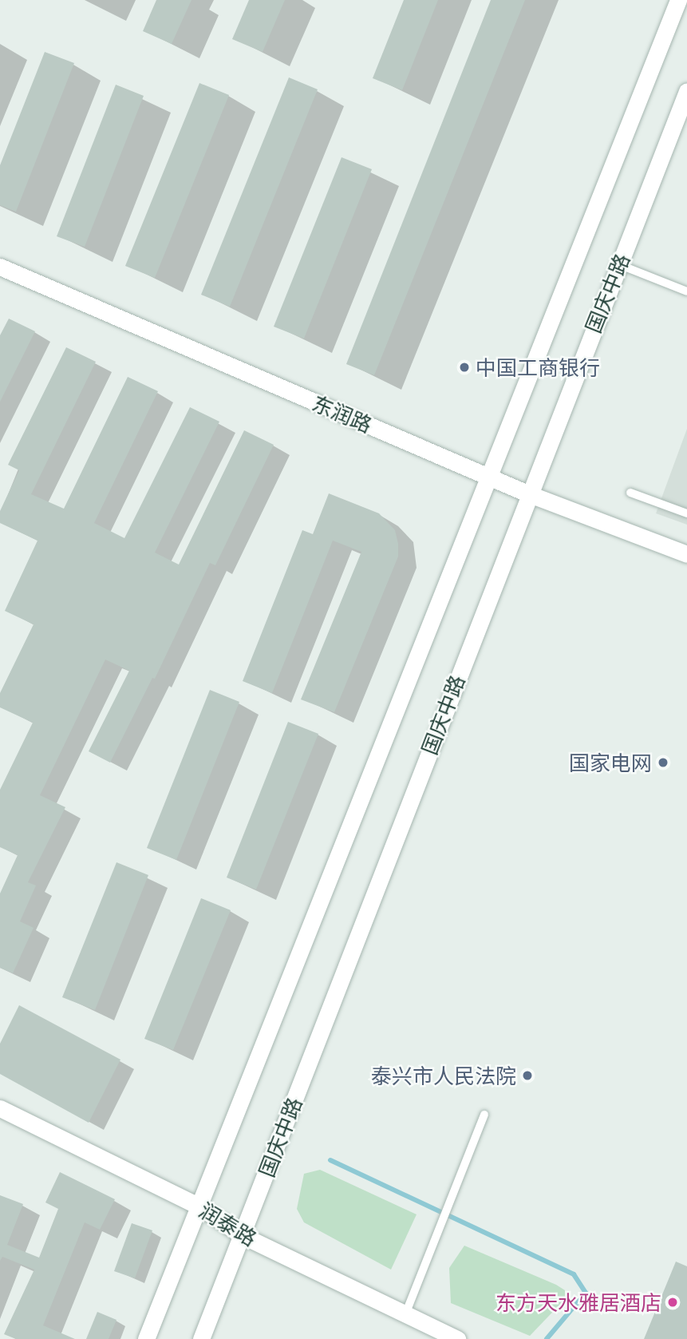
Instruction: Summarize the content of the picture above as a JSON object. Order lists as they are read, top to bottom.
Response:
{
  "streets": {
    "main road": ["国庆中路", "东润路", "润泰路"]
  },
  "crossings": [
    ["国庆中路", "东润路"],
    ["国庆中路", "润泰路"]
  ],
  "places": [
    "中国工商银行",
    "国家电网",
    "泰兴市人民法院",
    "东方天水雅居酒店"
  ]
}
